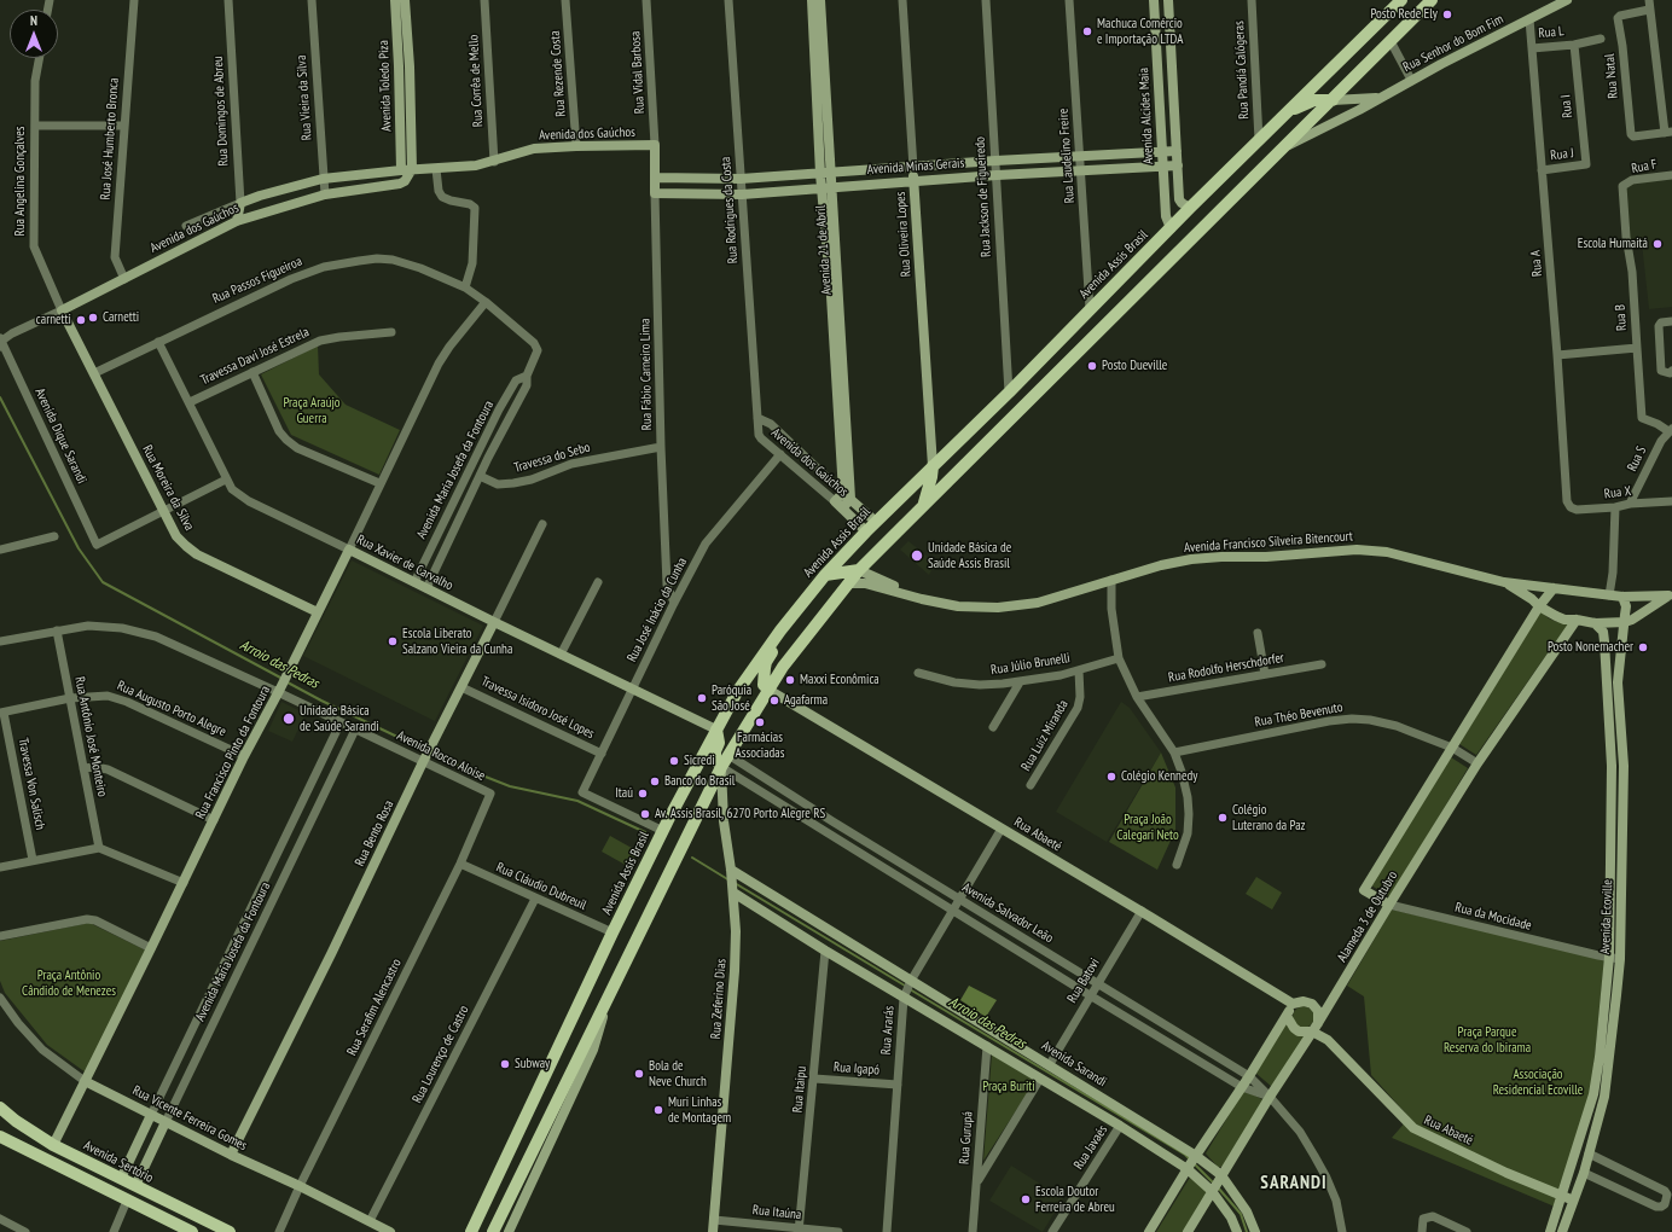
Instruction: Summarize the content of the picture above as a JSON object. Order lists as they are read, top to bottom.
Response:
{
  "streets": {
    "main road": ["Avenida Assis Brasil", "Avenida Sertório"],
    "street": [
      "Rua L",
      "Rua Senhor do Bom Fim",
      "Rua Pandiá Calógeras",
      "Rua Vidal Barbosa",
      "Rua Rezende Costa",
      "Rua Natal",
      "Rua Corrêa de Mello",
      "Avenida Toledo Piza",
      "Rua Vieira da Silva",
      "Rua I",
      "Rua Domingos de Abreu",
      "Avenida Alcides Maia",
      "Avenida dos Gaúchos",
      "Rua José Humberto Bronca",
      "Rua J",
      "Rua Laudelino Freire",
      "Avenida Minas Gerais",
      "Rua F",
      "Rua Angelina Gonçalves",
      "Rua Jackson de Figueiredo",
      "Rua Rodrigues da Costa",
      "Rua Oliveira Lopes",
      "Avenida 21 de Abril",
      "Rua A",
      "Rua Passos Figueiroa",
      "Rua B",
      "Travessa Davi José Estrela",
      "Rua Fábio Carneiro Lima",
      "Avenida Dique Sarandi",
      "Travessa do Sebo",
      "Rua S",
      "Avenida Maria Josefa da Fontoura",
      "Rua Moreira da Silva",
      "Rua X",
      "Avenida Francisco Silveira Bitencourt",
      "Rua Xavier de Carvalho",
      "Rua José Inácio da Cunha",
      "Rua Júlio Brunelli",
      "Rua Rodolfo Herschdorfer",
      "Travessa Isidoro José Lopes",
      "Rua Augusto Porto Alegre",
      "Rua Théo Bevenuto",
      "Rua Luiz Miranda",
      "Rua Antônio José Monteiro",
      "Rua Francisco Pinto da Fontoura",
      "Avenida Rocco Aloise",
      "Travessa Von Salisch",
      "Rua Bento Rosa",
      "Rua Abaeté",
      "Rua Cláudio Dubreuil",
      "Avenida Salvador Leão",
      "Alameda 3 de Outubro",
      "Rua da Mocidade",
      "Avenida Ecoville",
      "Rua Batovi",
      "Rua Zeferino Dias",
      "Rua Serafim Alencastro",
      "Rua Ararás",
      "Rua Lourenço de Castro",
      "Avenida Sarandi",
      "Rua Igapó",
      "Rua Itaipu",
      "Rua Vicente Ferreira Gomes",
      "Rua Gurupá",
      "Rua Javaés",
      "Rua Itaúna"
    ]
  },
  "crossings": [
    ["Rua L", "Rua I"],
    ["Rua L", "Rua A"],
    ["Rua Senhor do Bom Fim", "Rua A"],
    ["Rua Pandiá Calógeras", "Avenida Assis Brasil"],
    ["Rua Vidal Barbosa", "Avenida dos Gaúchos"],
    ["Rua Vidal Barbosa", "Rua Fábio Carneiro Lima"],
    ["Rua Rezende Costa", "Avenida dos Gaúchos"],
    ["Rua Corrêa de Mello", "Avenida dos Gaúchos"],
    ["Avenida Toledo Piza", "Avenida dos Gaúchos"],
    ["Rua Vieira da Silva", "Avenida dos Gaúchos"],
    ["Rua I", "Rua J"],
    ["Rua Domingos de Abreu", "Avenida dos Gaúchos"],
    ["Avenida Alcides Maia", "Avenida Minas Gerais"],
    ["Avenida Alcides Maia", "Avenida Assis Brasil"],
    ["Avenida dos Gaúchos", "Rua José Humberto Bronca"],
    ["Avenida dos Gaúchos", "Rua Angelina Gonçalves"],
    ["Avenida dos Gaúchos", "Rua Rodrigues da Costa"],
    ["Avenida dos Gaúchos", "Avenida 21 de Abril"],
    ["Avenida dos Gaúchos", "Avenida Assis Brasil"],
    ["Avenida dos Gaúchos", "Rua Fábio Carneiro Lima"],
    ["Avenida dos Gaúchos", "Avenida Dique Sarandi"],
    ["Avenida dos Gaúchos", "Rua Moreira da Silva"],
    ["Avenida dos Gaúchos", "Rua José Inácio da Cunha"],
    ["Rua J", "Rua A"],
    ["Rua Laudelino Freire", "Avenida Minas Gerais"],
    ["Rua Laudelino Freire", "Avenida Assis Brasil"],
    ["Avenida Minas Gerais", "Rua Jackson de Figueiredo"],
    ["Avenida Minas Gerais", "Rua Rodrigues da Costa"],
    ["Avenida Minas Gerais", "Rua Oliveira Lopes"],
    ["Avenida Minas Gerais", "Avenida 21 de Abril"],
    ["Avenida Minas Gerais", "Rua Fábio Carneiro Lima"],
    ["Rua F", "Rua B"],
    ["Rua Angelina Gonçalves", "Rua Moreira da Silva"],
    ["Rua Jackson de Figueiredo", "Avenida Assis Brasil"],
    ["Rua Oliveira Lopes", "Avenida Assis Brasil"],
    ["Rua A", "Rua X"],
    ["Avenida Assis Brasil", "Rua Xavier de Carvalho"],
    ["Avenida Assis Brasil", "Rua José Inácio da Cunha"],
    ["Avenida Assis Brasil", "Rua Cláudio Dubreuil"],
    ["Rua Passos Figueiroa", "Avenida Maria Josefa da Fontoura"],
    ["Rua Passos Figueiroa", "Rua Moreira da Silva"],
    ["Rua Passos Figueiroa", "Rua Xavier de Carvalho"],
    ["Rua Passos Figueiroa", "Rua Francisco Pinto da Fontoura"],
    ["Rua B", "Rua S"],
    ["Travessa Davi José Estrela", "Rua Xavier de Carvalho"],
    ["Rua Fábio Carneiro Lima", "Travessa do Sebo"],
    ["Rua Fábio Carneiro Lima", "Rua José Inácio da Cunha"],
    ["Avenida Dique Sarandi", "Rua Moreira da Silva"],
    ["Travessa do Sebo", "Avenida Maria Josefa da Fontoura"],
    ["Rua S", "Rua X"],
    ["Avenida Maria Josefa da Fontoura", "Rua Xavier de Carvalho"],
    ["Avenida Maria Josefa da Fontoura", "Avenida Rocco Aloise"],
    ["Avenida Maria Josefa da Fontoura", "Rua Vicente Ferreira Gomes"],
    ["Avenida Maria Josefa da Fontoura", "Avenida Sertório"],
    ["Rua Moreira da Silva", "Rua Francisco Pinto da Fontoura"],
    ["Avenida Francisco Silveira Bitencourt", "Alameda 3 de Outubro"],
    ["Avenida Francisco Silveira Bitencourt", "Avenida Ecoville"],
    ["Rua Xavier de Carvalho", "Rua José Inácio da Cunha"],
    ["Rua Xavier de Carvalho", "Rua Francisco Pinto da Fontoura"],
    ["Rua Xavier de Carvalho", "Rua Bento Rosa"],
    ["Rua José Inácio da Cunha", "Travessa Isidoro José Lopes"],
    ["Rua Júlio Brunelli", "Rua Luiz Miranda"],
    ["Travessa Isidoro José Lopes", "Rua Bento Rosa"],
    ["Rua Augusto Porto Alegre", "Rua Antônio José Monteiro"],
    ["Rua Augusto Porto Alegre", "Rua Francisco Pinto da Fontoura"],
    ["Rua Augusto Porto Alegre", "Travessa Von Salisch"],
    ["Rua Théo Bevenuto", "Alameda 3 de Outubro"],
    ["Rua Antônio José Monteiro", "Avenida Rocco Aloise"],
    ["Rua Francisco Pinto da Fontoura", "Avenida Rocco Aloise"],
    ["Rua Francisco Pinto da Fontoura", "Rua Vicente Ferreira Gomes"],
    ["Rua Francisco Pinto da Fontoura", "Avenida Sertório"],
    ["Avenida Rocco Aloise", "Rua Bento Rosa"],
    ["Avenida Rocco Aloise", "Rua Serafim Alencastro"],
    ["Rua Bento Rosa", "Rua Vicente Ferreira Gomes"],
    ["Rua Abaeté", "Alameda 3 de Outubro"],
    ["Rua Abaeté", "Avenida Ecoville"],
    ["Rua Abaeté", "Rua Batovi"],
    ["Rua Abaeté", "Rua Ararás"],
    ["Rua Cláudio Dubreuil", "Rua Serafim Alencastro"],
    ["Rua Cláudio Dubreuil", "Rua Lourenço de Castro"],
    ["Avenida Salvador Leão", "Alameda 3 de Outubro"],
    ["Avenida Salvador Leão", "Rua Batovi"],
    ["Avenida Salvador Leão", "Rua Zeferino Dias"],
    ["Avenida Salvador Leão", "Rua Ararás"],
    ["Alameda 3 de Outubro", "Rua da Mocidade"],
    ["Alameda 3 de Outubro", "Avenida Sarandi"],
    ["Rua da Mocidade", "Avenida Ecoville"],
    ["Rua Batovi", "Avenida Sarandi"],
    ["Rua Zeferino Dias", "Avenida Sarandi"],
    ["Rua Zeferino Dias", "Rua Itaúna"],
    ["Rua Serafim Alencastro", "Rua Vicente Ferreira Gomes"],
    ["Rua Ararás", "Avenida Sarandi"],
    ["Rua Ararás", "Rua Igapó"],
    ["Rua Lourenço de Castro", "Rua Vicente Ferreira Gomes"],
    ["Avenida Sarandi", "Rua Itaipu"],
    ["Avenida Sarandi", "Rua Gurupá"],
    ["Avenida Sarandi", "Rua Javaés"],
    ["Rua Igapó", "Rua Itaipu"],
    ["Rua Itaipu", "Rua Itaúna"]
  ],
  "districts": ["SARANDI"],
  "water": ["Arroio das Pedras"],
  "parks": [
    "Praça Araújo Guerra",
    "Praça João Calegari Neto",
    "Praça Antônio Cândido de Menezes",
    "Praça Parque Reserva do Ibirama",
    "Associação Residencial Ecoville",
    "Praça Buriti"
  ],
  "places": [
    "Posto Rede Ely",
    "Machuca Comércio e Importação LTDA",
    "Escola Humaitá",
    "Carnetti",
    "carnetti",
    "Posto Dueville",
    "Unidade Básica de Saúde Assis Brasil",
    "Escola Liberato Salzano Vieira da Cunha",
    "Posto Nonemacher",
    "Maxxi Econômica",
    "Paróquia São José",
    "Agafarma",
    "Unidade Básica de Saúde Sarandi",
    "Farmácias Associadas",
    "Sicredi",
    "Colégio Kennedy",
    "Banco do Brasil",
    "Itaú",
    "Av. Assis Brasil, 6270 Porto Alegre RS",
    "Colégio Luterano da Paz",
    "Subway",
    "Bola de Neve Church",
    "Muri Linhas de Montagem",
    "Escola Doutor Ferreira de Abreu"
  ],
  "north": "top"
}
